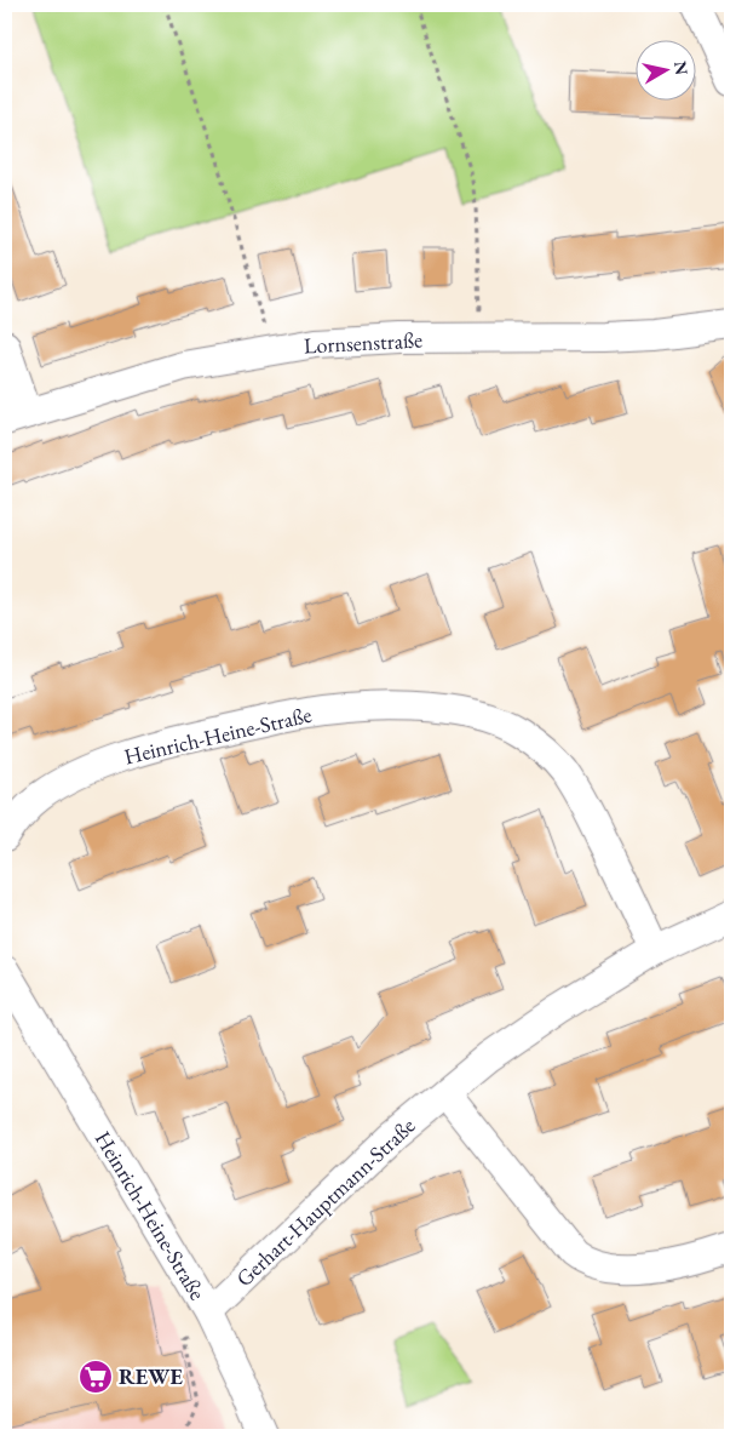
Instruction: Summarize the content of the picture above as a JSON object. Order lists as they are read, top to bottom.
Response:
{
  "streets": {
    "street": ["Lornsenstraße", "Heinrich-Heine-Straße", "Gerhart-Hauptmann-Straße"]
  },
  "crossings": [
    ["Heinrich-Heine-Straße", "Gerhart-Hauptmann-Straße"]
  ],
  "places": {
    "supermarket": ["REWE"]
  },
  "north": "right"
}
